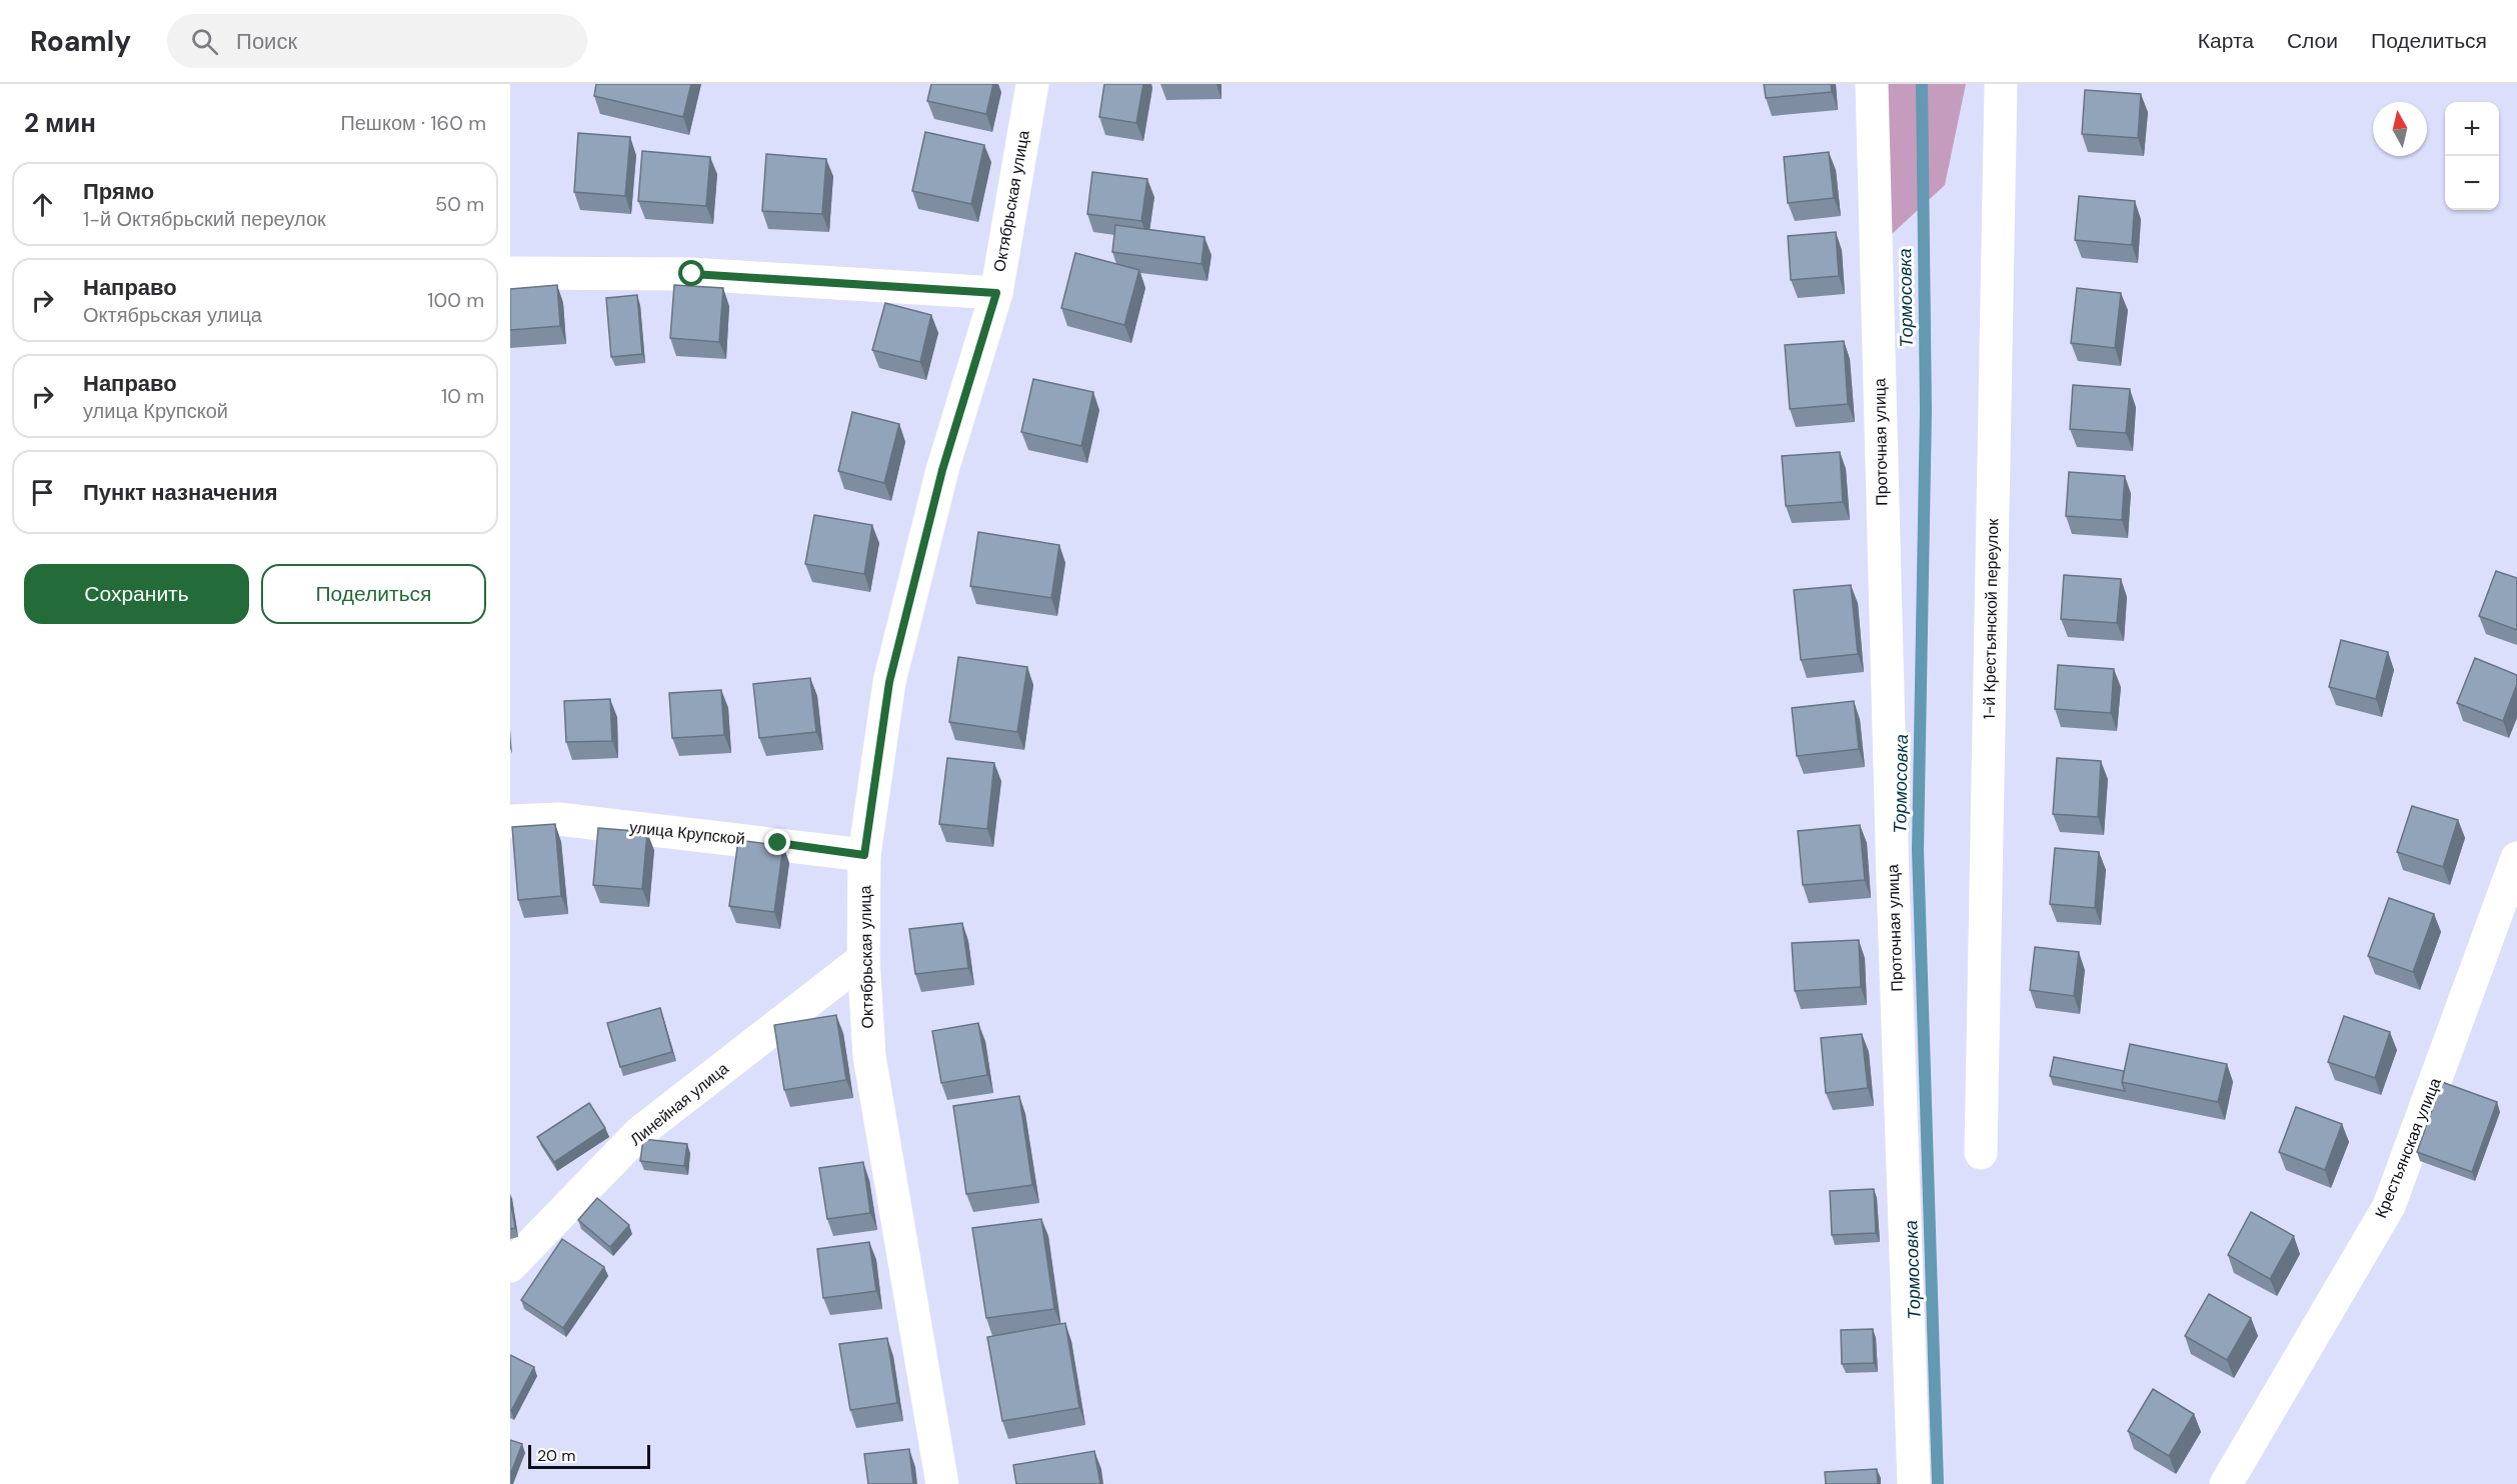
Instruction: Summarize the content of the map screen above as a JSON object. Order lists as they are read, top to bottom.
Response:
{
  "streets": {
    "street": [
      "Октябрьская улица",
      "Проточная улица",
      "1-й Крестьянской переулок",
      "улица Крупской",
      "Линейная улица",
      "Крестьянская улица"
    ]
  },
  "crossings": [
    ["Октябрьская улица", "улица Крупской"],
    ["Октябрьская улица", "Линейная улица"]
  ],
  "water": ["Тормосовка"],
  "scale_bar": "20 m",
  "north": "top",
  "page": {
    "header": "Roamly",
    "search": "Поиск",
    "nav": ["Карта", "Слои", "Поделиться"],
    "heading": ["2 мин", "Пешком · 160 m"],
    "map_buttons": ["+", "−"],
    "list": [
      ["Прямо", "1-й Октябрьский переулок", "50 m"],
      ["Направо", "Октябрьская улица", "100 m"],
      ["Направо", "улица Крупской", "10 m"],
      "Пункт назначения"
    ],
    "buttons": ["Сохранить", "Поделиться"],
    "scale": "20 m"
  }
}
